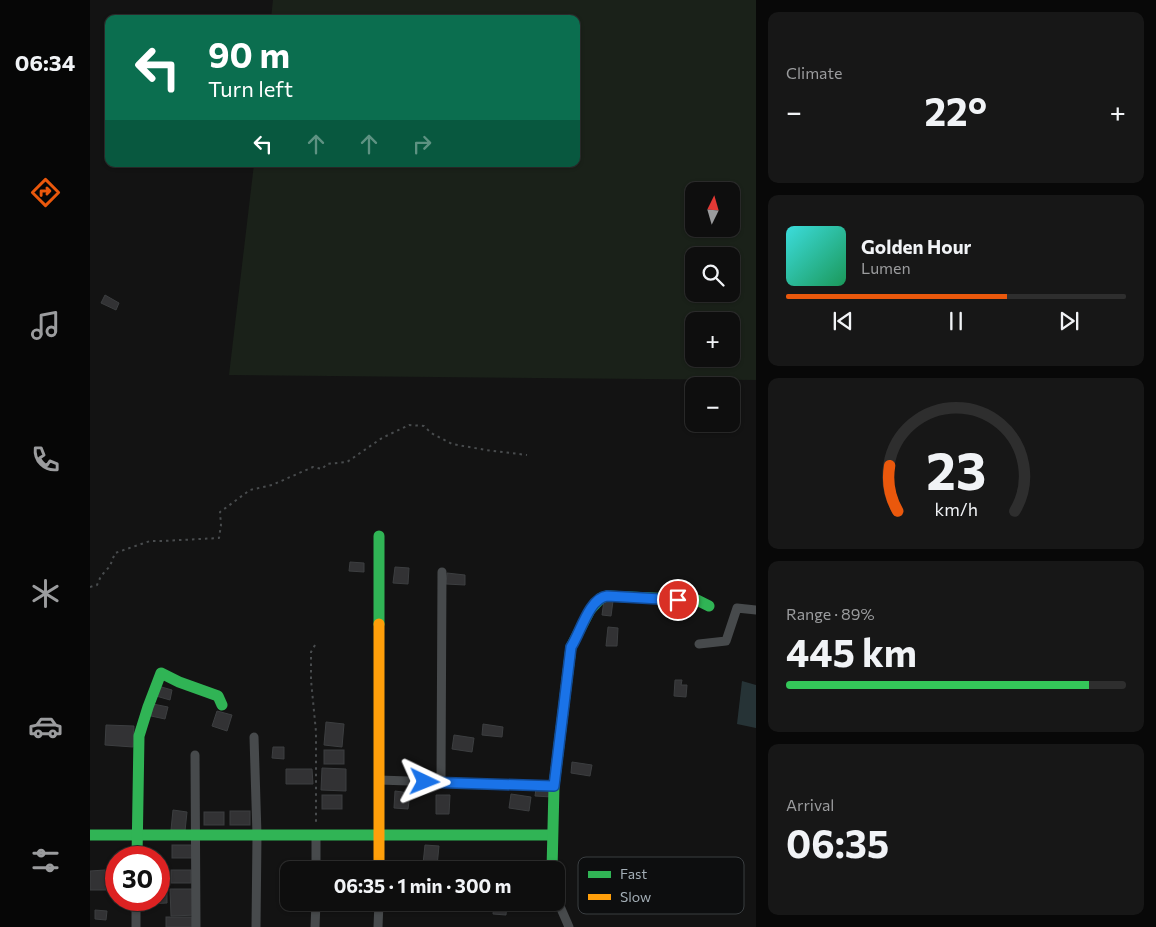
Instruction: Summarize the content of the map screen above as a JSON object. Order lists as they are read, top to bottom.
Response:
{
  "legend": ["Fast", "Slow"],
  "north": "top",
  "page": {
    "tabs": "06:34",
    "tile": [
      "Climate",
      ["Range · 89%", "445 km"],
      ["Arrival", "06:35"]
    ],
    "turn": ["90 m", "Turn left"],
    "heat": ["−", "22°", "+"],
    "map_buttons": ["+", "−"],
    "song": ["Golden Hour", "Lumen"],
    "limit": "30",
    "trip": "06:35 · 1 min · 300 m",
    "gauge": ["23", "km/h"]
  }
}
